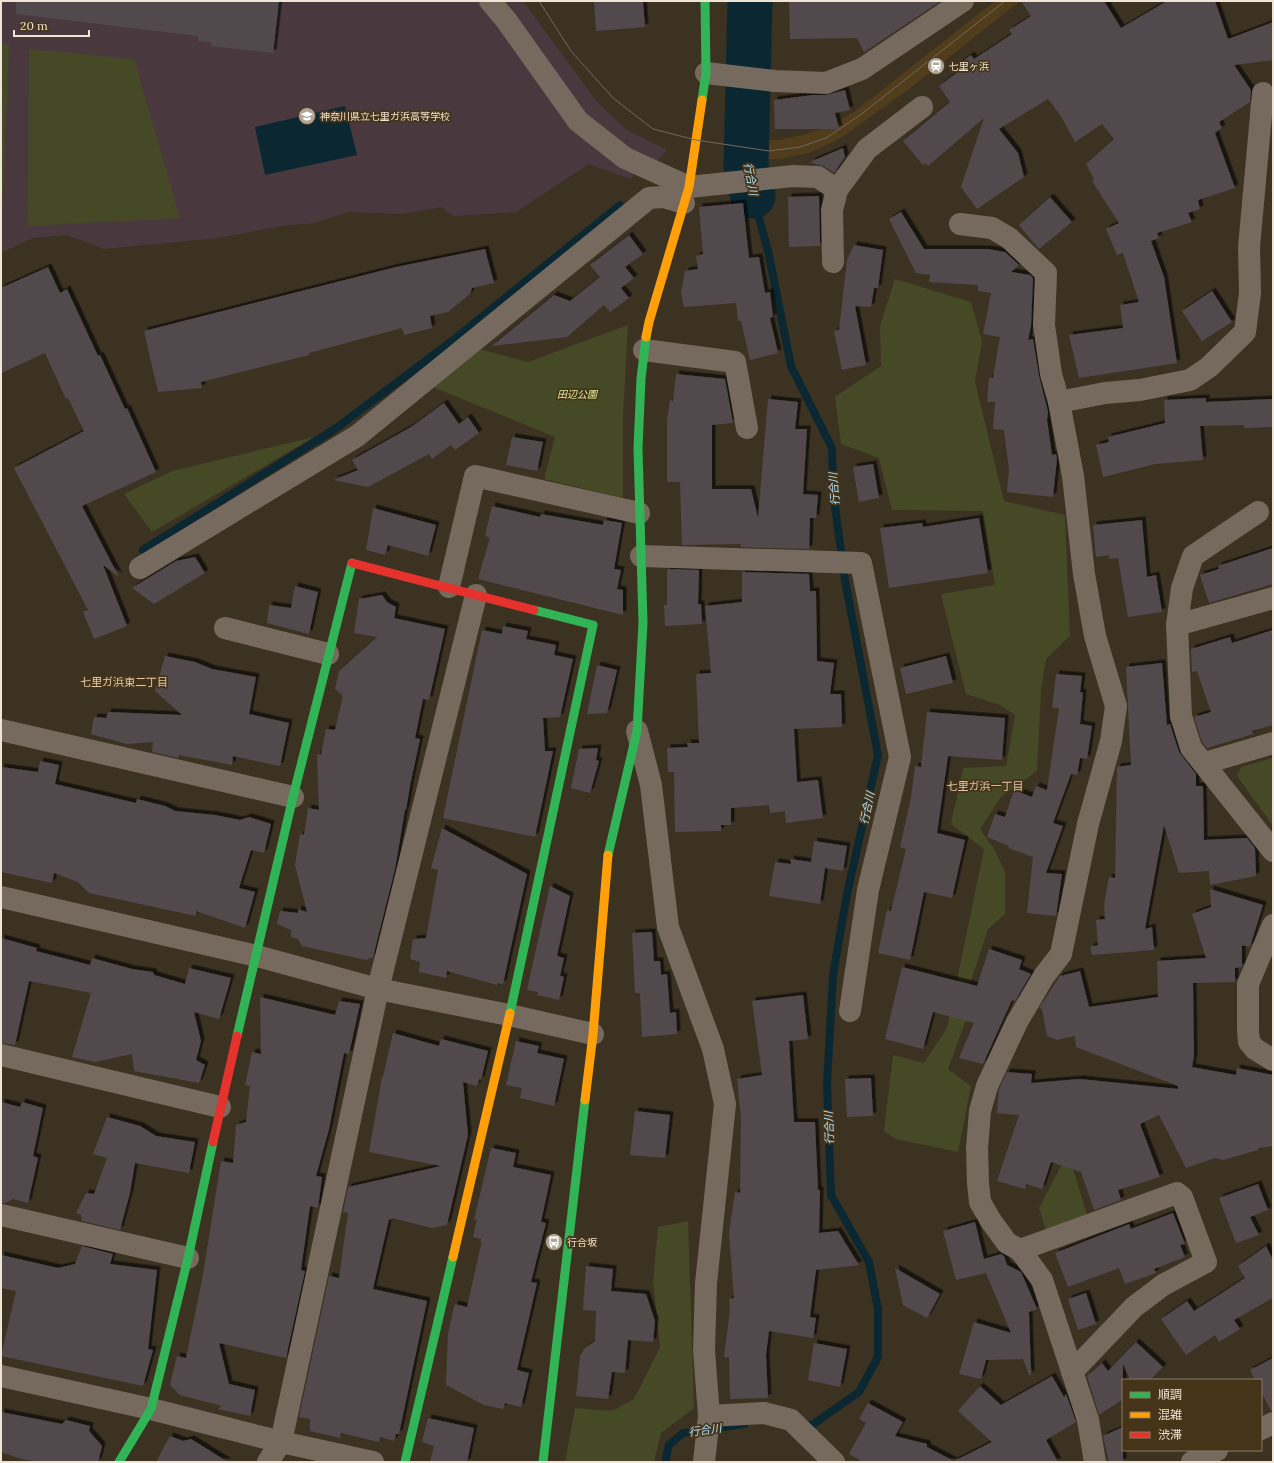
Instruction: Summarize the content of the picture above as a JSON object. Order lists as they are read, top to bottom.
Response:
{
  "districts": ["七里ガ浜東二丁目", "七里ガ浜一丁目"],
  "water": ["行合川"],
  "parks": ["田辺公園"],
  "places": {
    "station": ["七里ヶ浜"],
    "school or university": ["神奈川県立七里ガ浜高等学校"],
    "bus stop": ["行合坂"]
  },
  "legend": ["順調", "混雑", "渋滞"],
  "scale_bar": "20 m"
}
